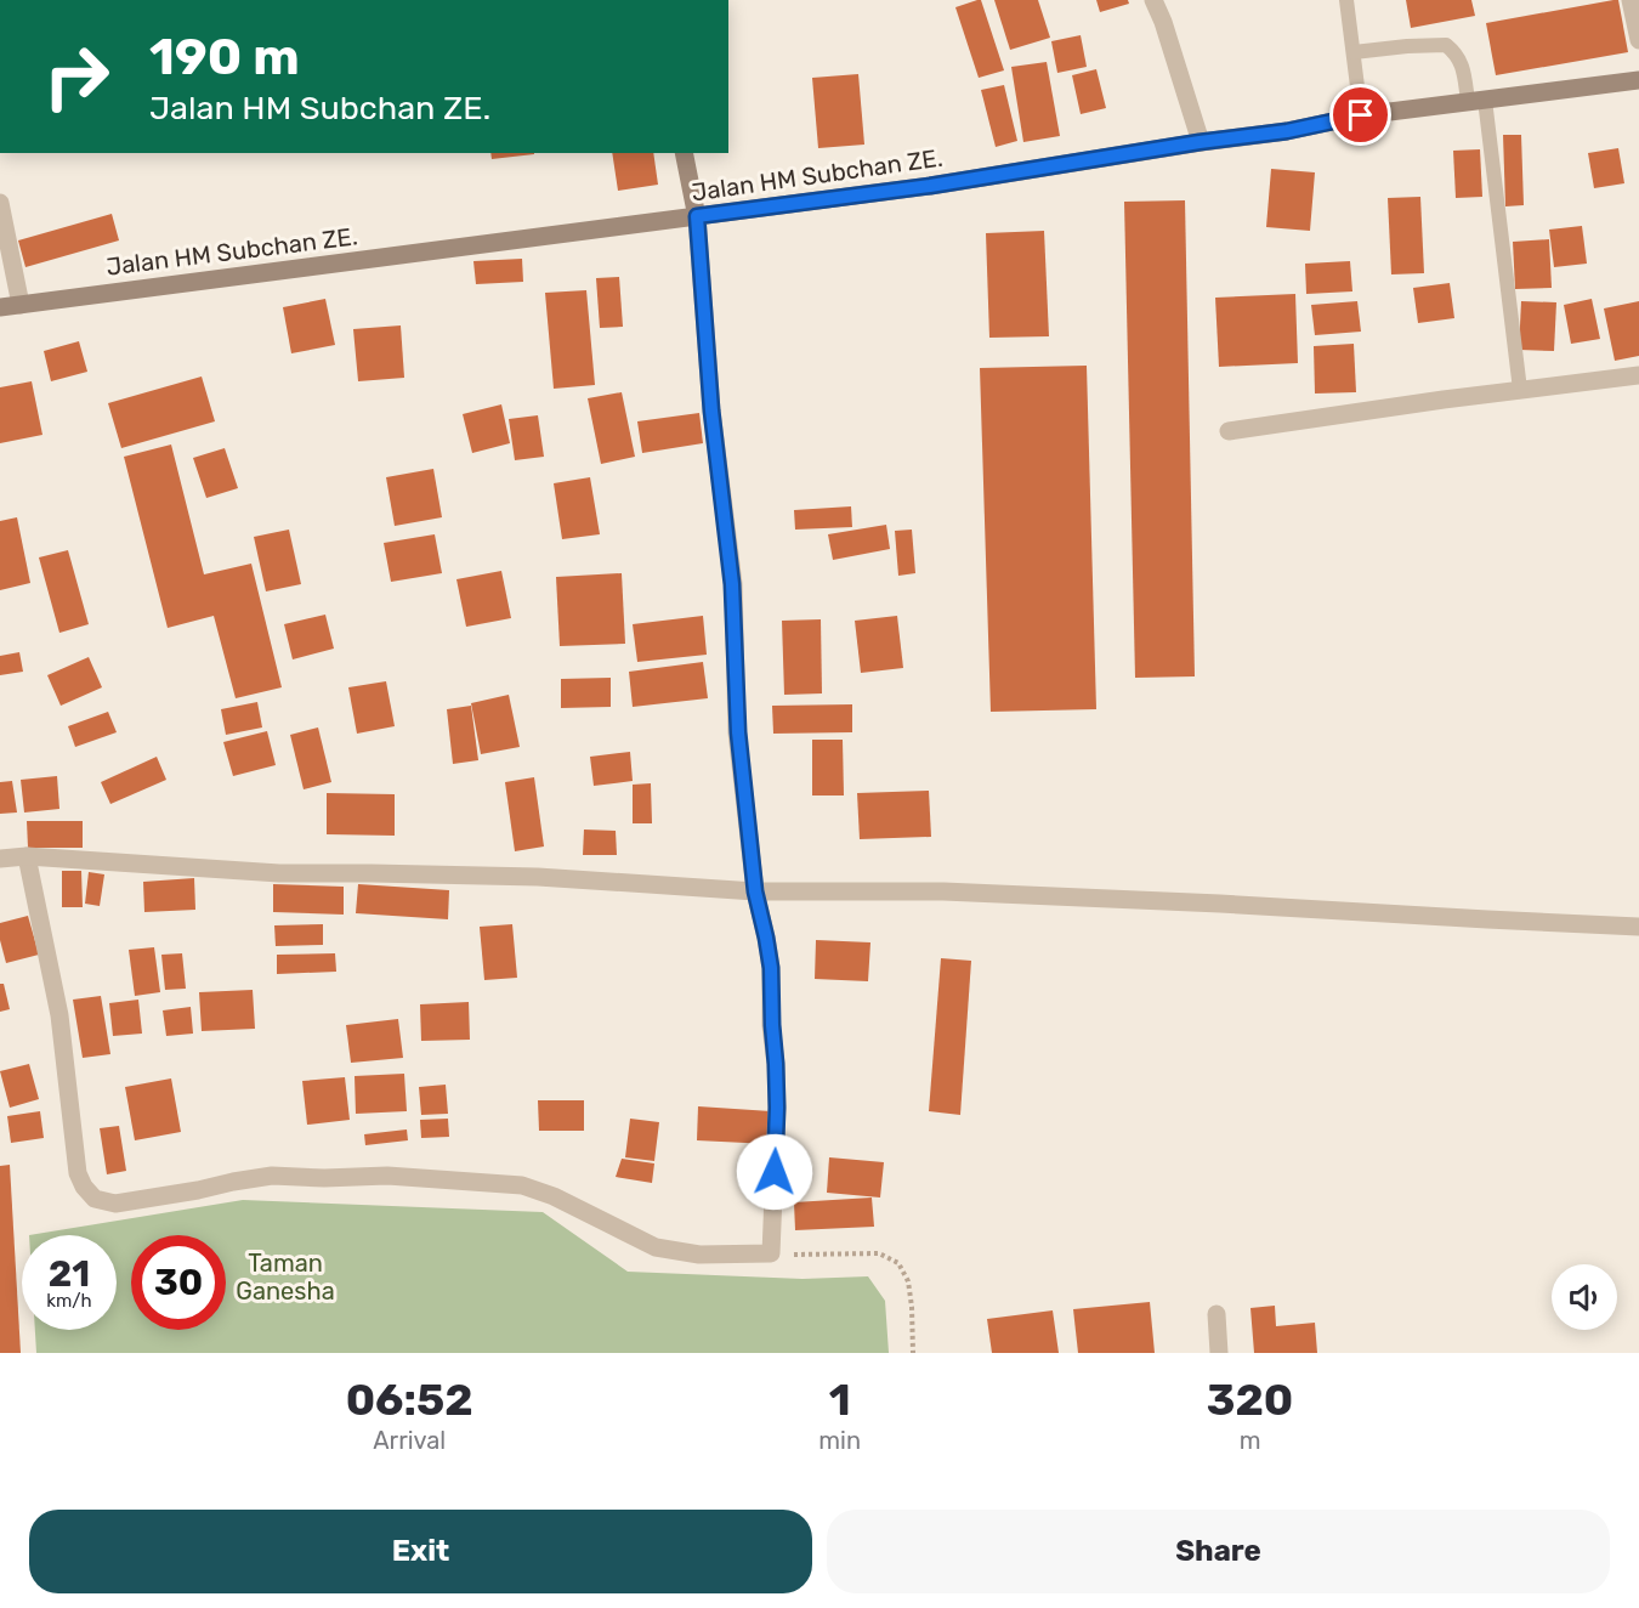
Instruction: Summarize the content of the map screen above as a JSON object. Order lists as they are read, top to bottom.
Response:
{
  "streets": {
    "main road": ["Jalan HM Subchan ZE."]
  },
  "parks": ["Taman Ganesha"],
  "page": {
    "turn": ["190 m", "Jalan HM Subchan ZE."],
    "speed": "21 km/h",
    "limit": "30",
    "eta": [
      "06:52",
      "Arrival",
      "1",
      "min",
      "320",
      "m"
    ],
    "buttons": ["Exit", "Share"]
  }
}
